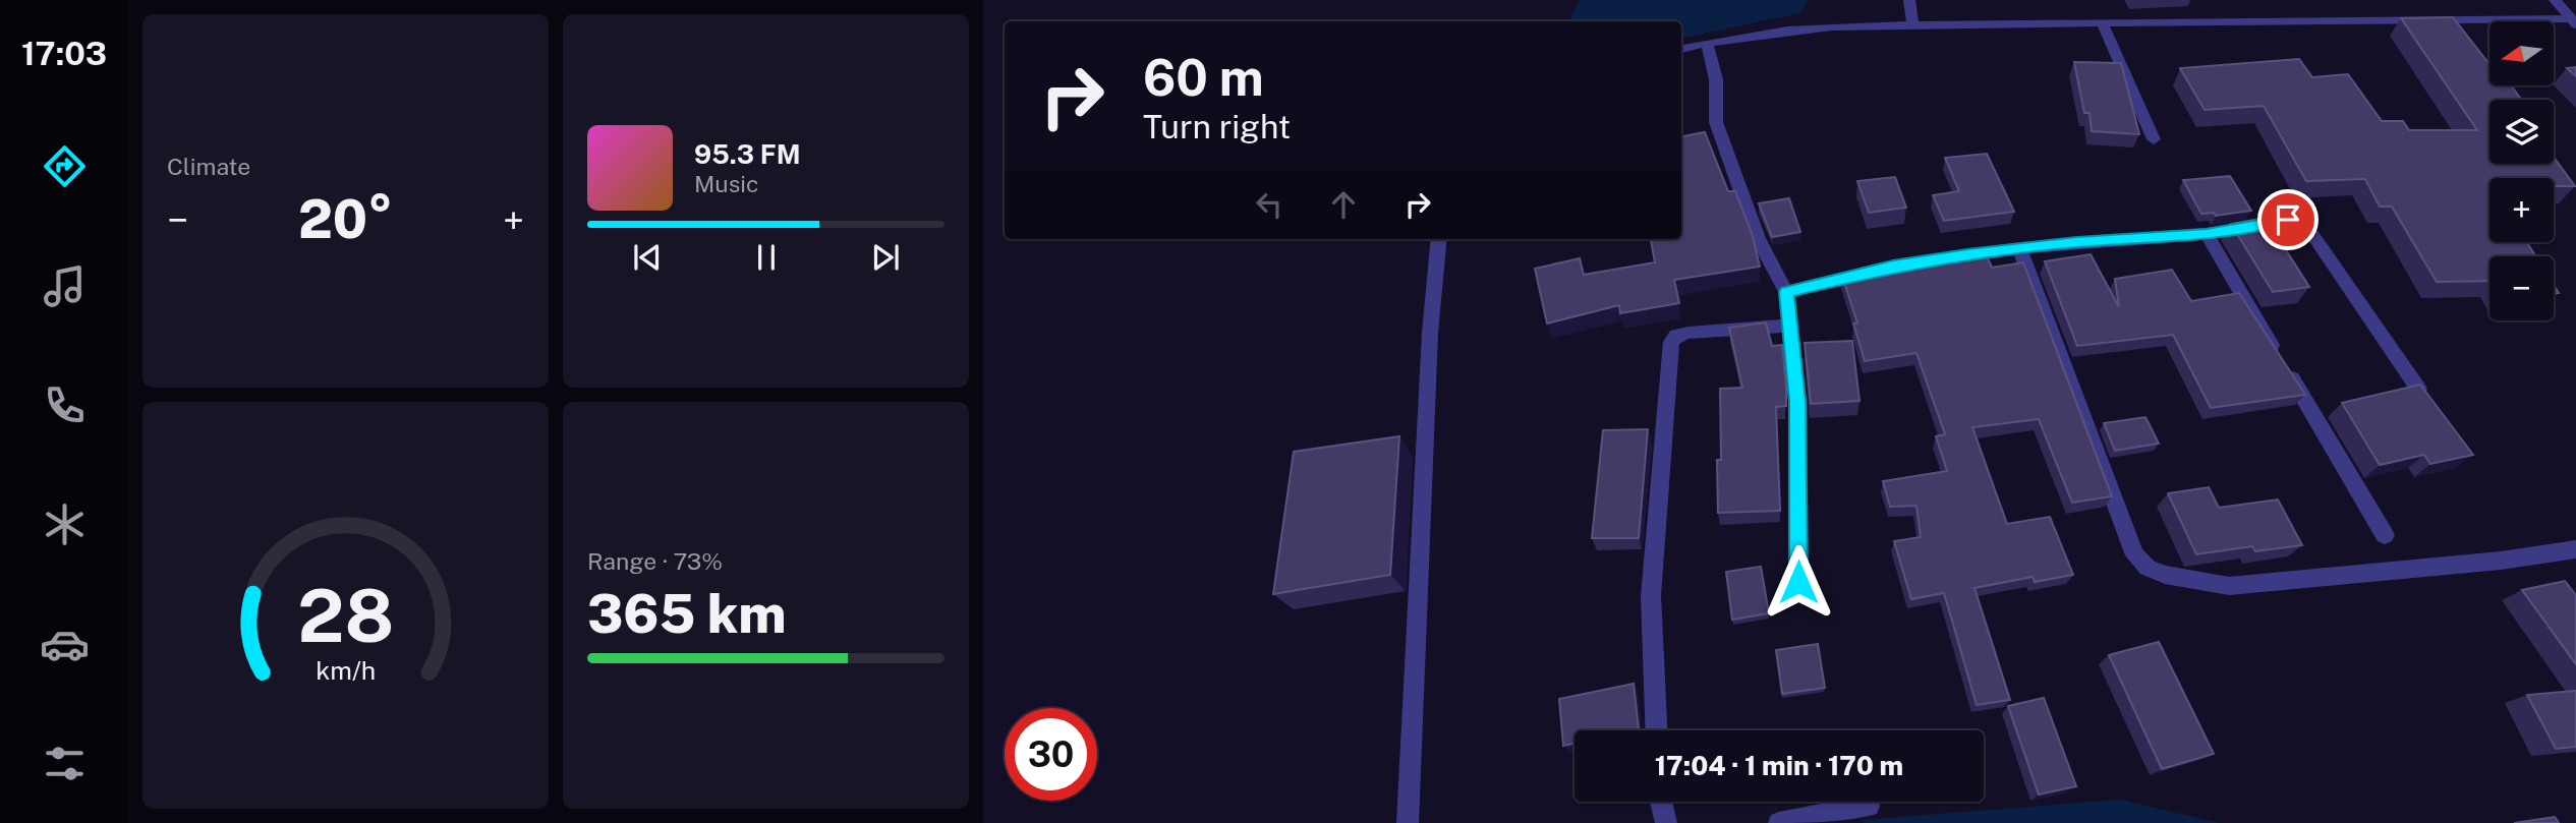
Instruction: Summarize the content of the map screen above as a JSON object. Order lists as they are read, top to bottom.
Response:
{
  "north": "left",
  "page": {
    "tabs": "17:03",
    "tile": [
      "Climate",
      ["Range · 73%", "365 km"]
    ],
    "map_buttons": ["+", "−"],
    "turn": ["60 m", "Turn right"],
    "song": ["95.3 FM", "Music"],
    "heat": ["−", "20°", "+"],
    "limit": "30",
    "trip": "17:04 · 1 min · 170 m",
    "gauge": ["28", "km/h"]
  }
}
